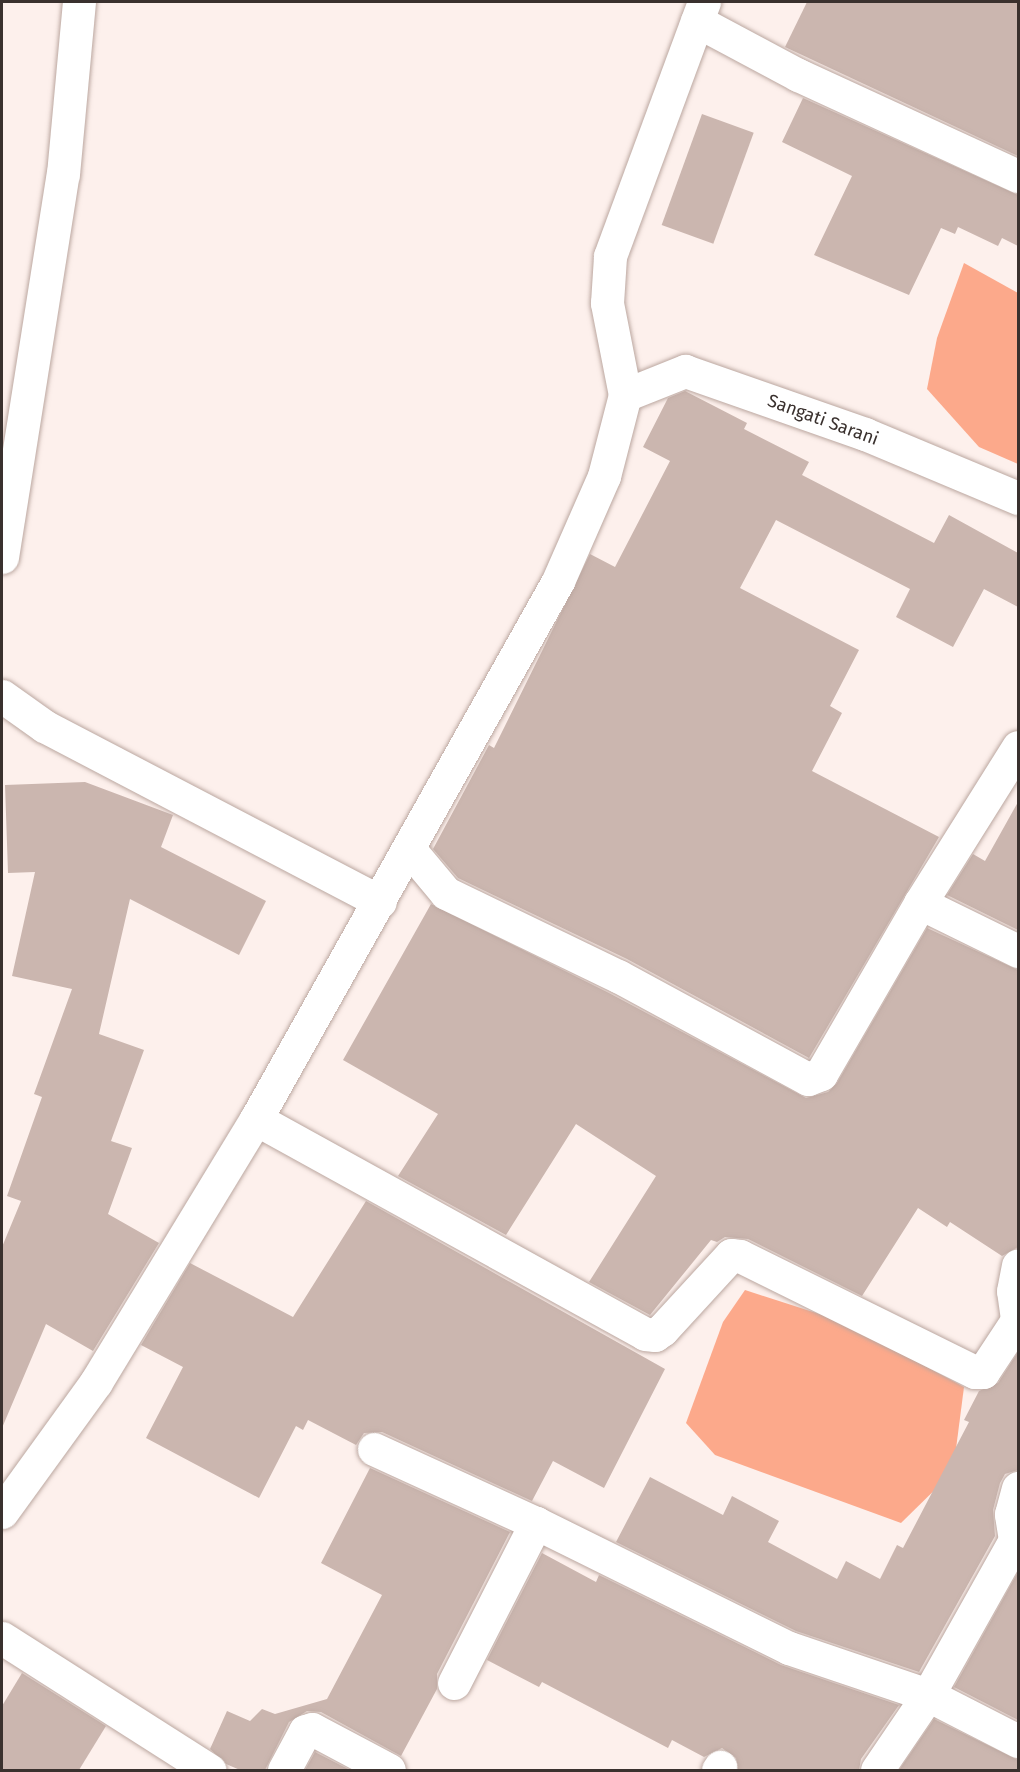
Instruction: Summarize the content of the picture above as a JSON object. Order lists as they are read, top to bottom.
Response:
{
  "streets": {
    "street": ["Sangati Sarani"]
  }
}
